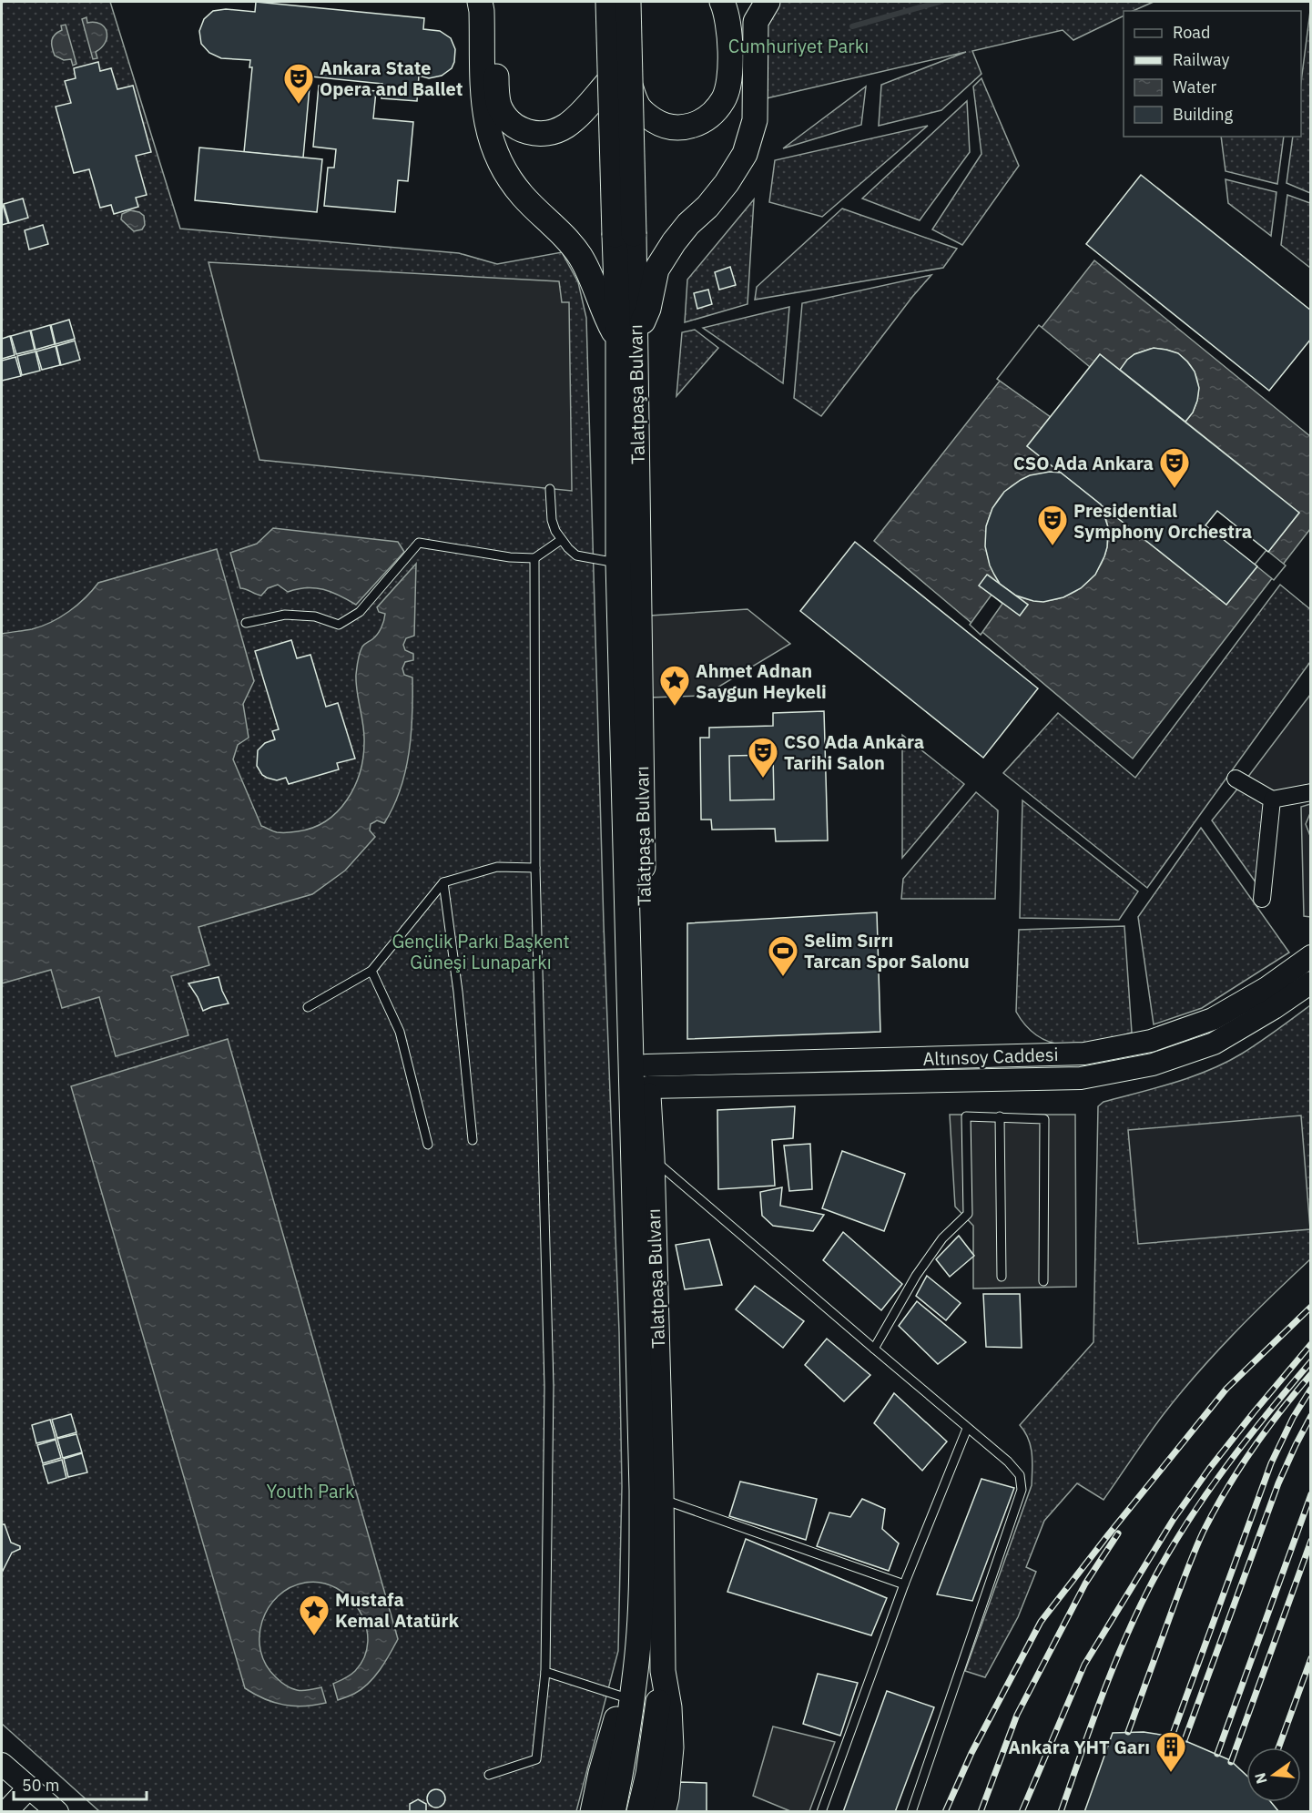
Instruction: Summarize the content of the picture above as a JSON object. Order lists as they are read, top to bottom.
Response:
{
  "streets": {
    "main road": ["Talatpaşa Bulvarı"],
    "street": ["Altınsoy Caddesi"]
  },
  "crossings": [
    ["Talatpaşa Bulvarı", "Altınsoy Caddesi"]
  ],
  "parks": ["Cumhuriyet Parkı", "Gençlik Parkı Başkent Güneşi Lunaparkı", "Youth Park"],
  "places": {
    "theatre": [
      "Ankara State Opera and Ballet",
      "CSO Ada Ankara",
      "Presidential Symphony Orchestra",
      "CSO Ada Ankara Tarihi Salon"
    ],
    "place": ["Ahmet Adnan Saygun Heykeli", "Mustafa Kemal Atatürk"],
    "sports": ["Selim Sırrı Tarcan Spor Salonu"],
    "building": ["Ankara YHT Garı"]
  },
  "legend": [
    "Road",
    "Railway",
    "Water",
    "Building"
  ],
  "scale_bar": "50 m",
  "north": "left"
}
